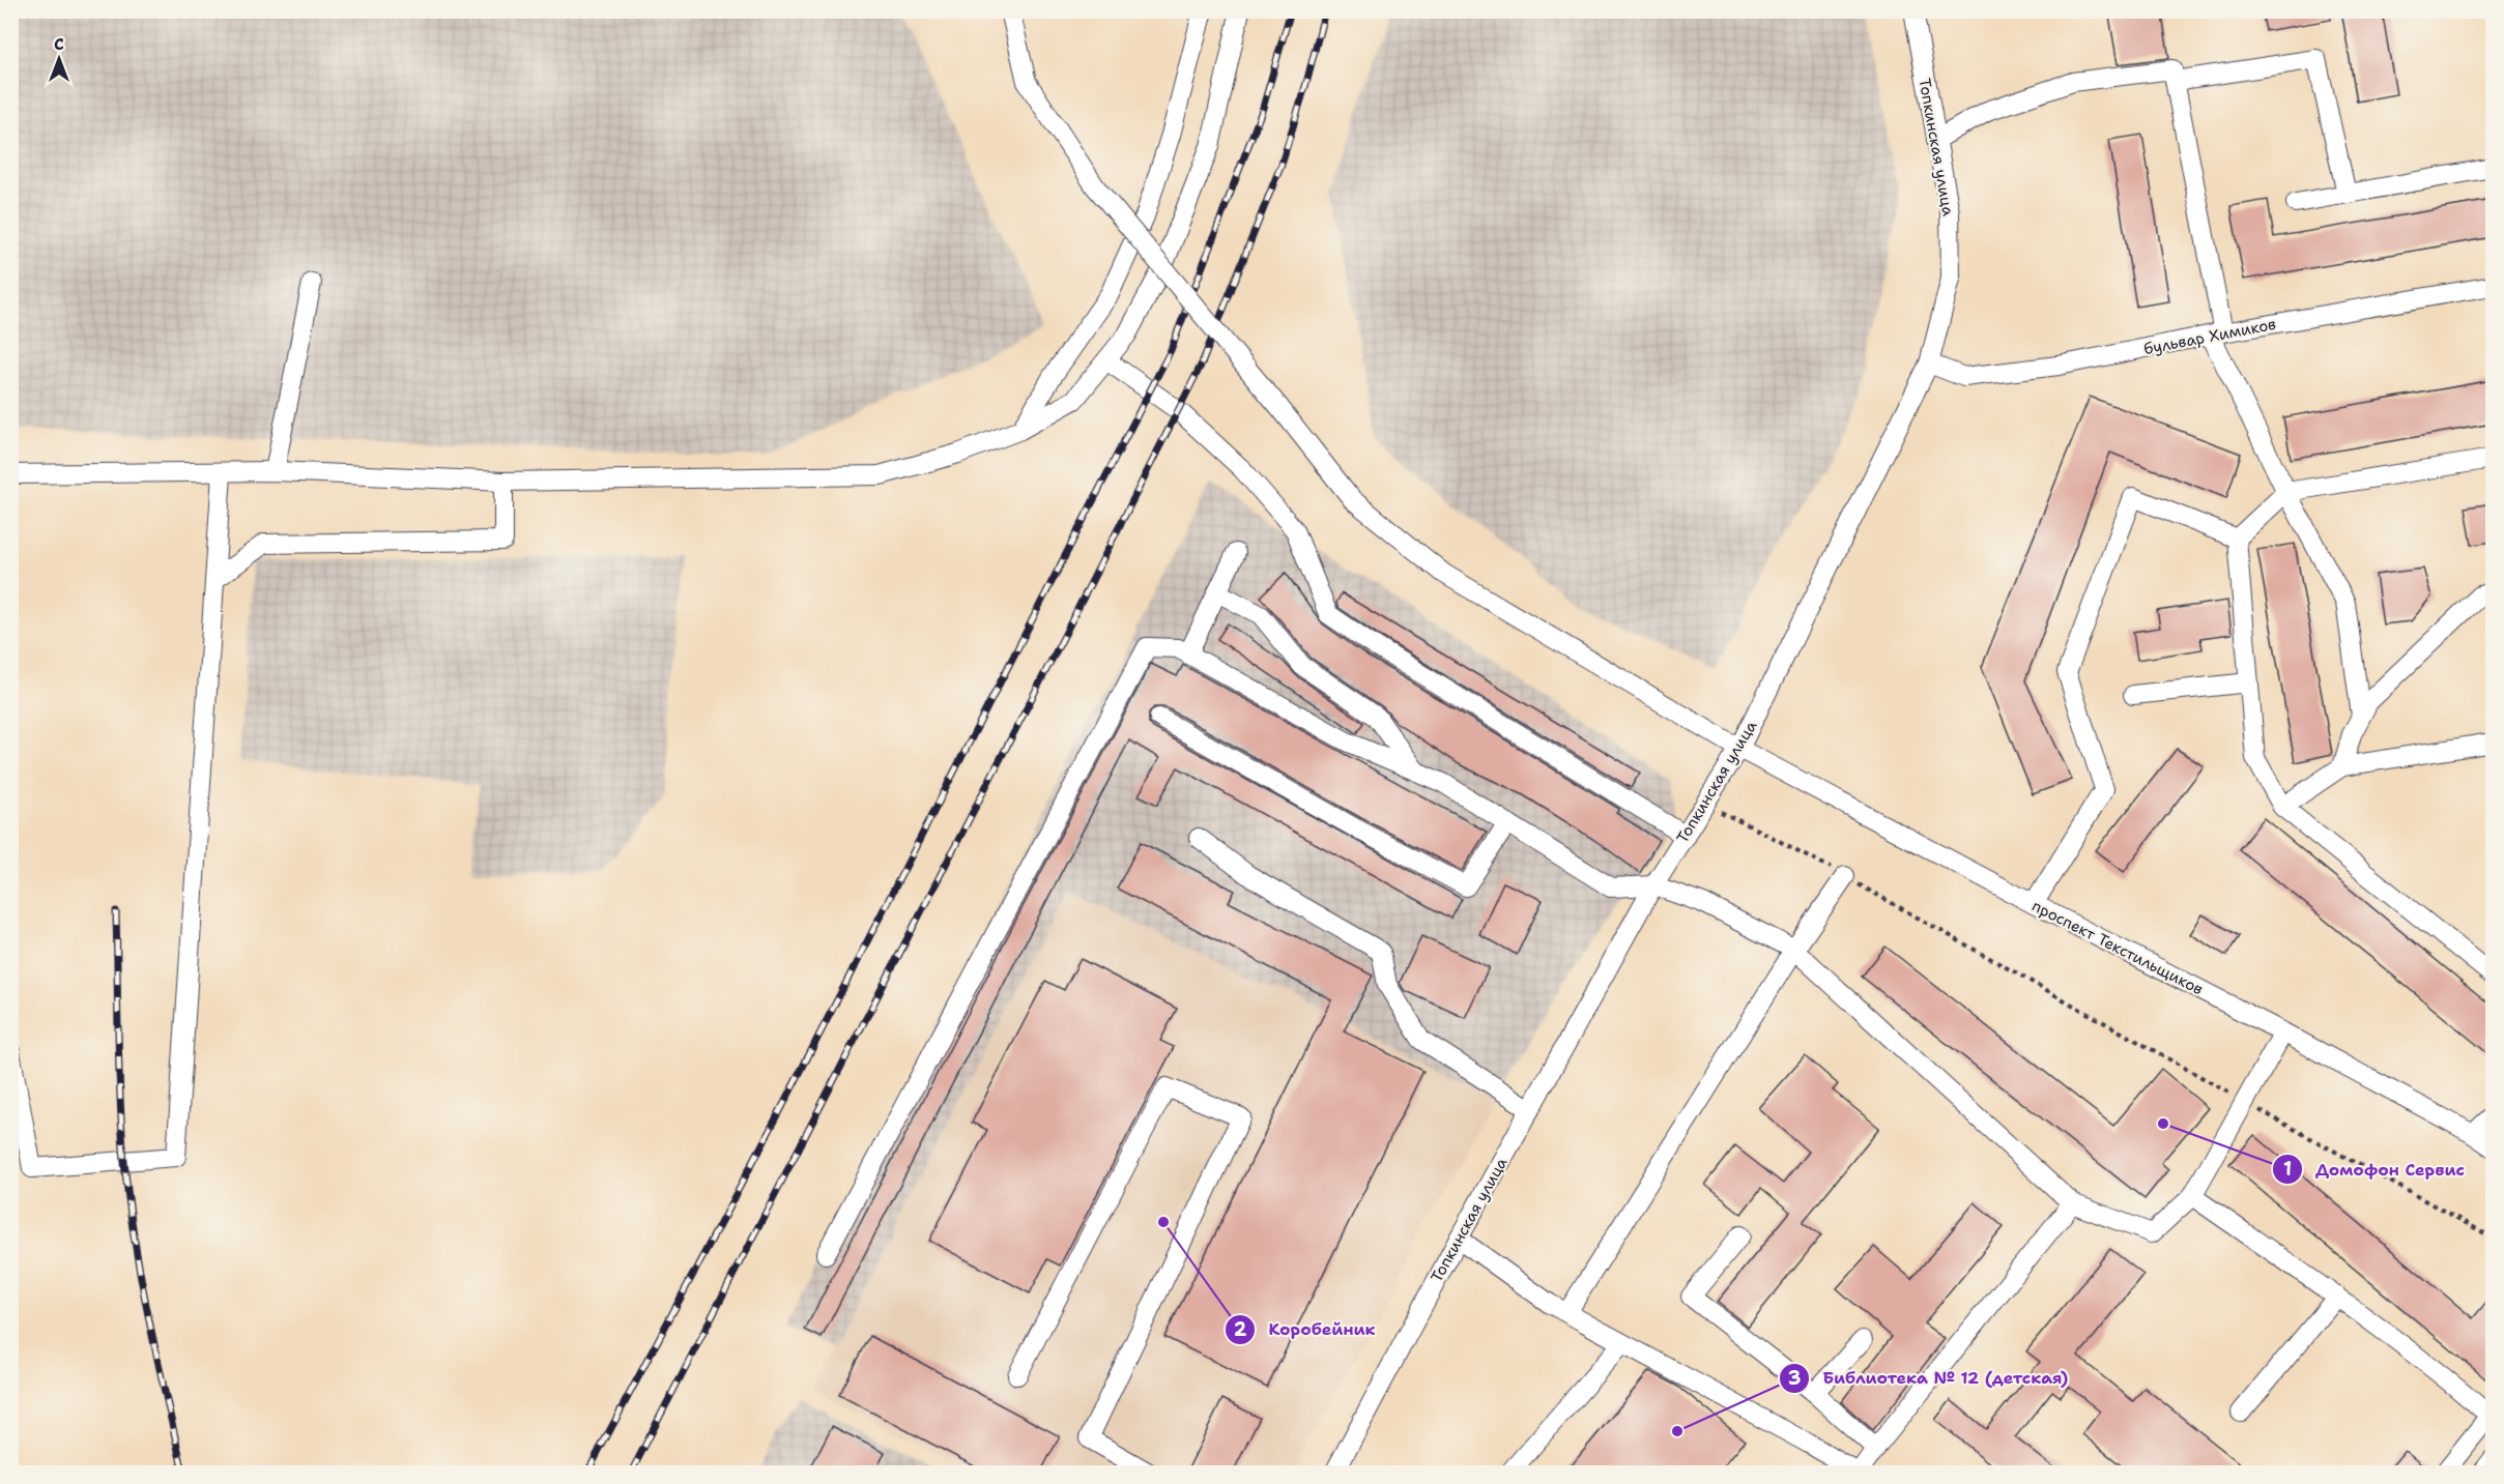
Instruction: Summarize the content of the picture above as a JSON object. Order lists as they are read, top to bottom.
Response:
{
  "streets": {
    "street": ["Топкинская улица", "бульвар Химиков", "проспект Текстильщиков"]
  },
  "crossings": [
    ["Топкинская улица", "бульвар Химиков"],
    ["Топкинская улица", "проспект Текстильщиков"]
  ],
  "places": ["Домофон Сервис", "Коробейник", "Библиотека № 12 (детская)"],
  "north": "top"
}
